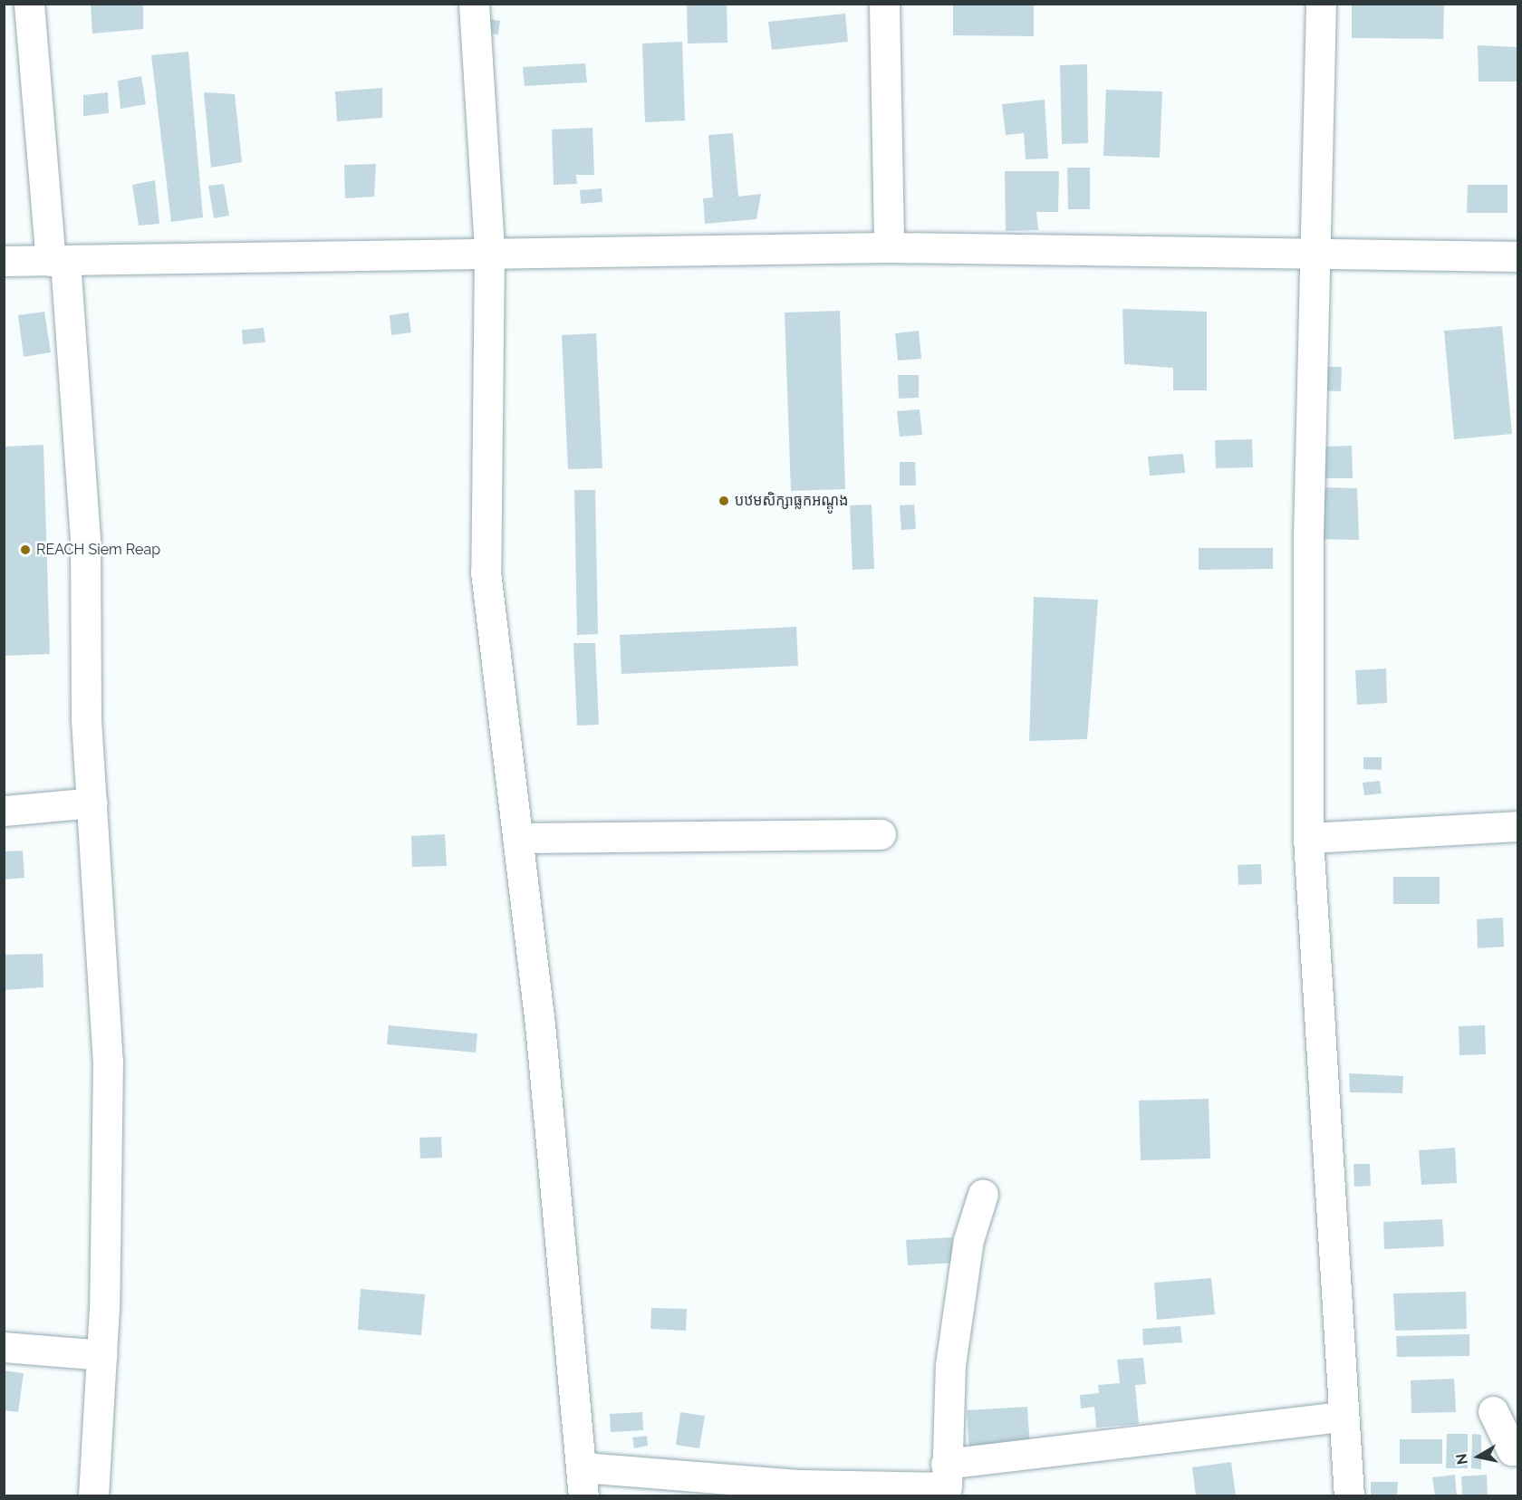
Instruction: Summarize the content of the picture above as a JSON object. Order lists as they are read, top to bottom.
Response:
{
  "places": ["បឋមសិក្សាធ្លកអណ្តូង", "REACH Siem Reap"],
  "north": "left"
}
